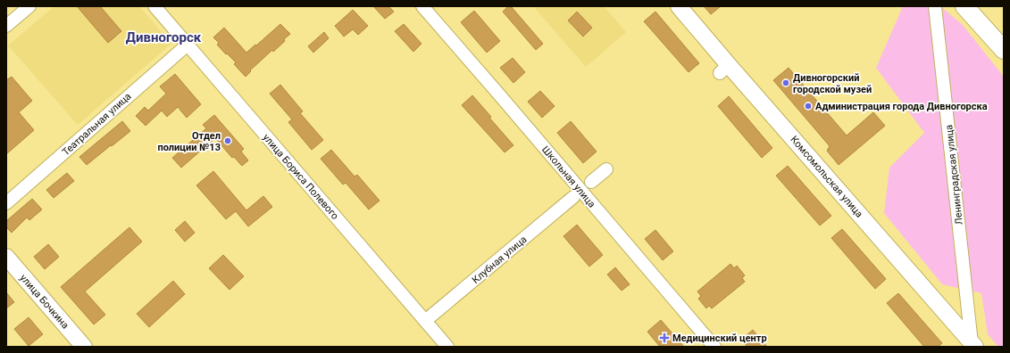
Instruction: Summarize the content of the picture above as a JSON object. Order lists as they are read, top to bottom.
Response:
{
  "streets": {
    "main road": ["Комсомольская улица", "улица Бочкина"],
    "street": [
      "Театральная улица",
      "Ленинградская улица",
      "улица Бориса Полевого",
      "Школьная улица",
      "Клубная улица"
    ]
  },
  "crossings": [
    ["Театральная улица", "улица Бориса Полевого"],
    ["Ленинградская улица", "Комсомольская улица"],
    ["улица Бориса Полевого", "Клубная улица"]
  ],
  "districts": ["Дивногорск"],
  "places": {
    "other": ["Дивногорский городской музей", "Администрация города Дивногорска", "Отдел полиции №13"],
    "health": ["Медицинский центр"]
  }
}
